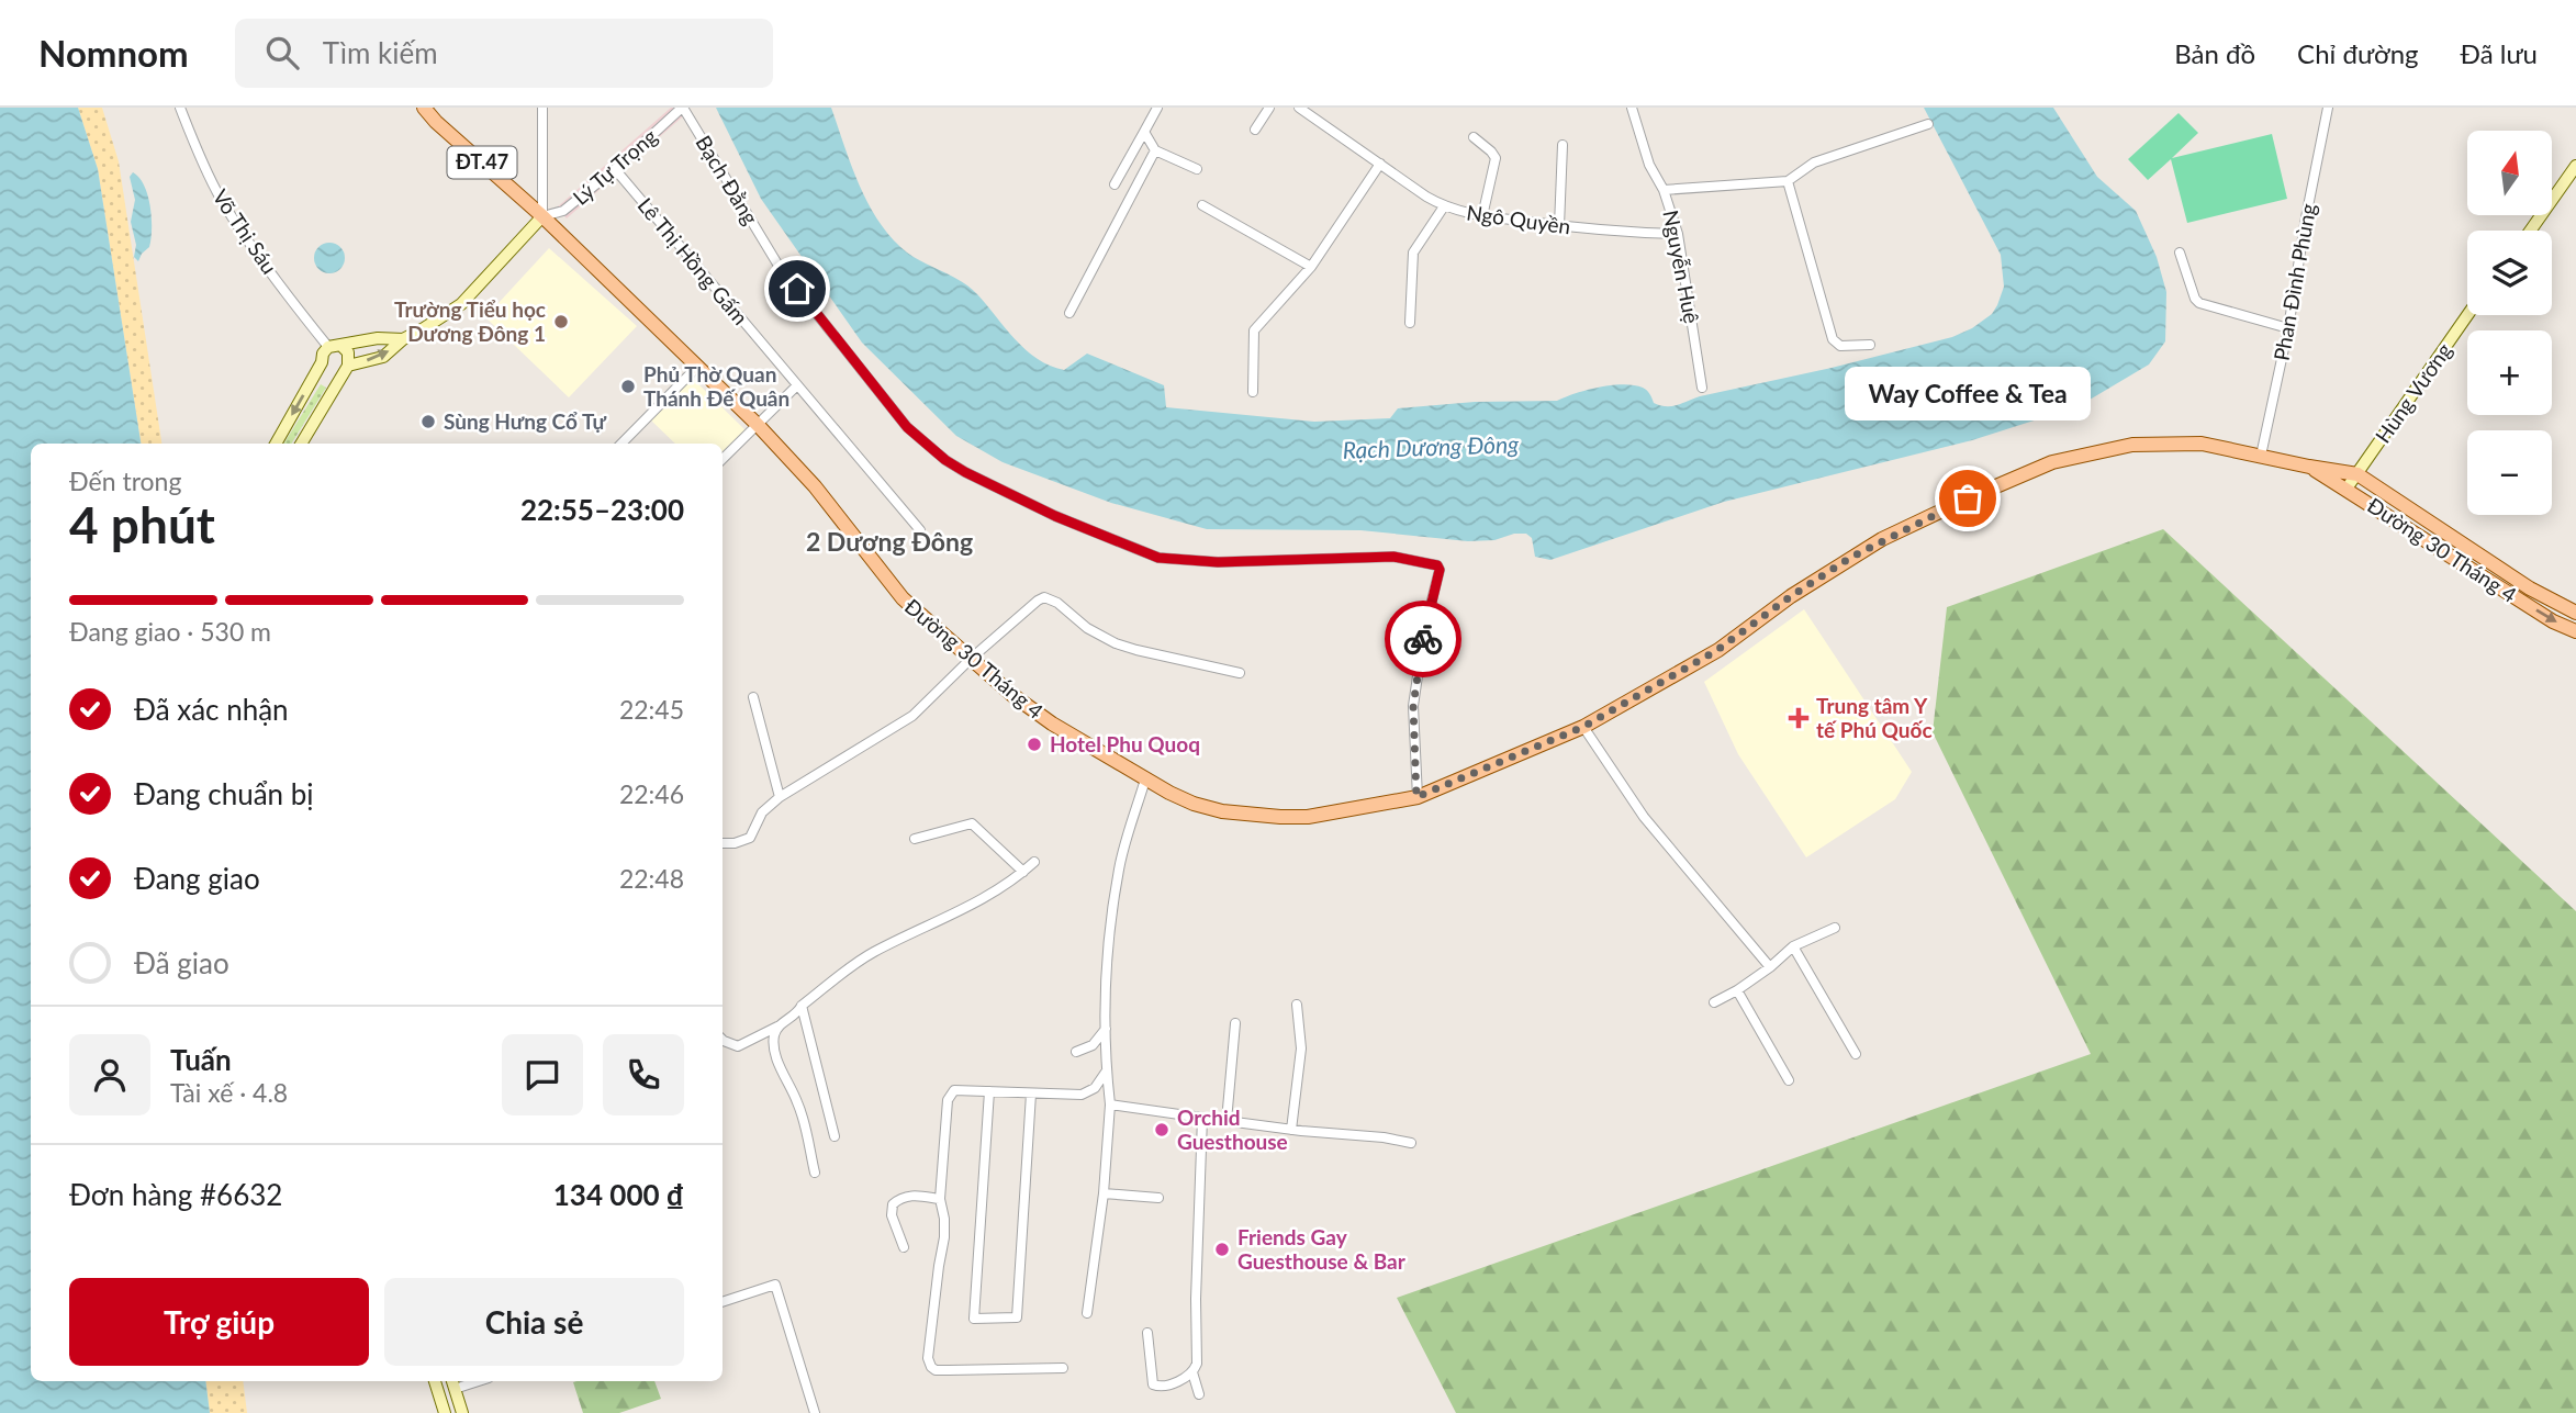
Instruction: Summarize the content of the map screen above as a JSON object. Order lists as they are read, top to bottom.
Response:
{
  "streets": {
    "main road": ["ĐT.47", "Hùng Vương", "Đường 30 Tháng 4"],
    "street": [
      "Lý Tự Trọng",
      "Bạch Đằng",
      "Ngô Quyền",
      "Võ Thị Sáu",
      "Lê Thị Hồng Gấm",
      "Nguyễn Huệ",
      "Phan Đình Phùng"
    ]
  },
  "crossings": [
    ["Lý Tự Trọng", "Bạch Đằng"],
    ["Lý Tự Trọng", "Lê Thị Hồng Gấm"],
    ["Lý Tự Trọng", "Đường 30 Tháng 4"],
    ["Bạch Đằng", "Đường 30 Tháng 4"],
    ["Ngô Quyền", "Nguyễn Huệ"],
    ["Phan Đình Phùng", "Đường 30 Tháng 4"],
    ["Hùng Vương", "Đường 30 Tháng 4"]
  ],
  "districts": ["2 Dương Đông"],
  "water": ["Rạch Dương Đông"],
  "places": {
    "other": [
      "Trường Tiểu học Dương Đông 1",
      "Phủ Thờ Quan Thánh Đế Quân",
      "Sùng Hưng Cổ Tự",
      "Way Coffee & Tea",
      "Hotel Phu Quoq",
      "Orchid Guesthouse",
      "Friends Gay Guesthouse & Bar"
    ],
    "health": ["Trung tâm Y tế Phú Quốc"]
  },
  "north": "top",
  "page": {
    "header": "Nomnom",
    "search": "Tìm kiếm",
    "nav": ["Bản đồ", "Chỉ đường", "Đã lưu"],
    "map_buttons": ["+", "−"],
    "bubble": "Way Coffee & Tea",
    "heading": ["4 phút", "Đến trong", "22:55–23:00"],
    "panel": [
      "Tuấn",
      "Tài xế · 4.8",
      "Đơn hàng #6632",
      "134 000 ₫"
    ],
    "bar": "Đang giao · 530 m",
    "list": [
      ["Đã xác nhận", "22:45"],
      ["Đang chuẩn bị", "22:46"],
      ["Đang giao", "22:48"],
      "Đã giao"
    ],
    "buttons": ["Trợ giúp", "Chia sẻ"]
  }
}
